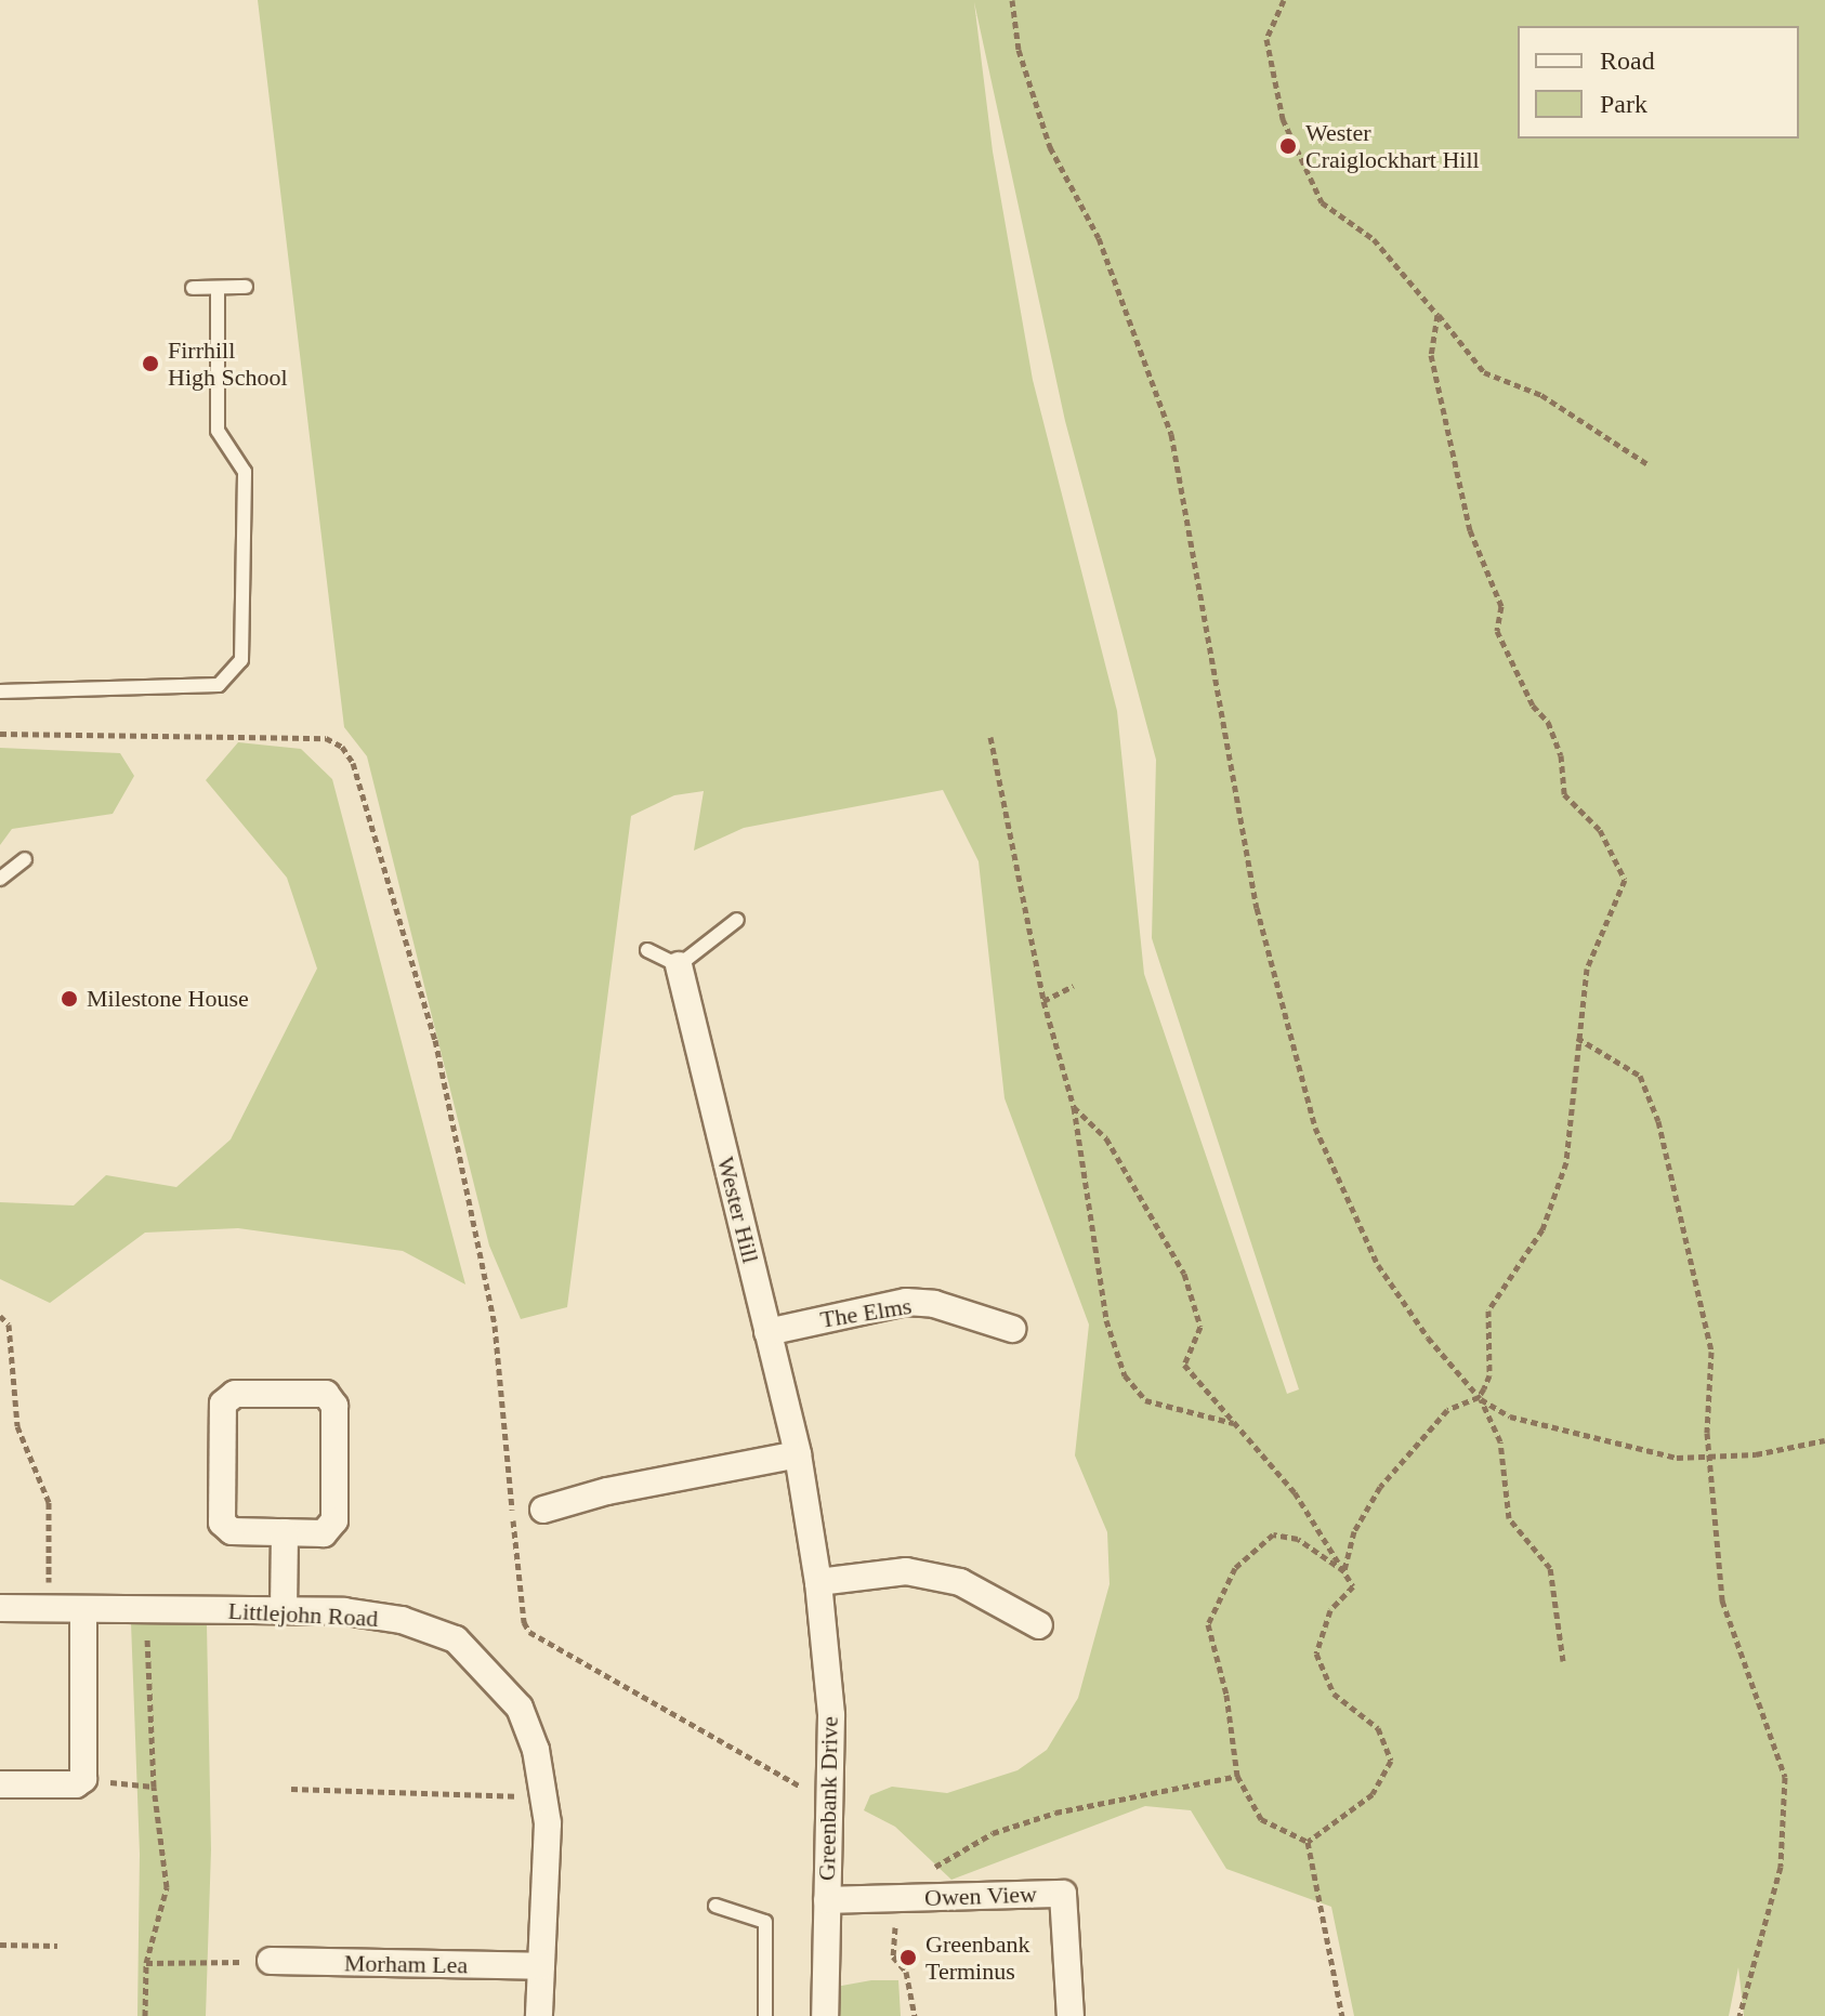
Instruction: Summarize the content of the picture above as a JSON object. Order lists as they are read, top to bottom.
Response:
{
  "streets": {
    "street": [
      "Wester Hill",
      "The Elms",
      "Littlejohn Road",
      "Greenbank Drive",
      "Owen View",
      "Morham Lea"
    ]
  },
  "crossings": [
    ["Wester Hill", "The Elms"],
    ["Wester Hill", "Greenbank Drive"],
    ["Littlejohn Road", "Morham Lea"],
    ["Greenbank Drive", "Owen View"]
  ],
  "places": [
    "Wester Craiglockhart Hill",
    "Firrhill High School",
    "Milestone House",
    "Greenbank Terminus"
  ],
  "legend": ["Road", "Park"]
}
